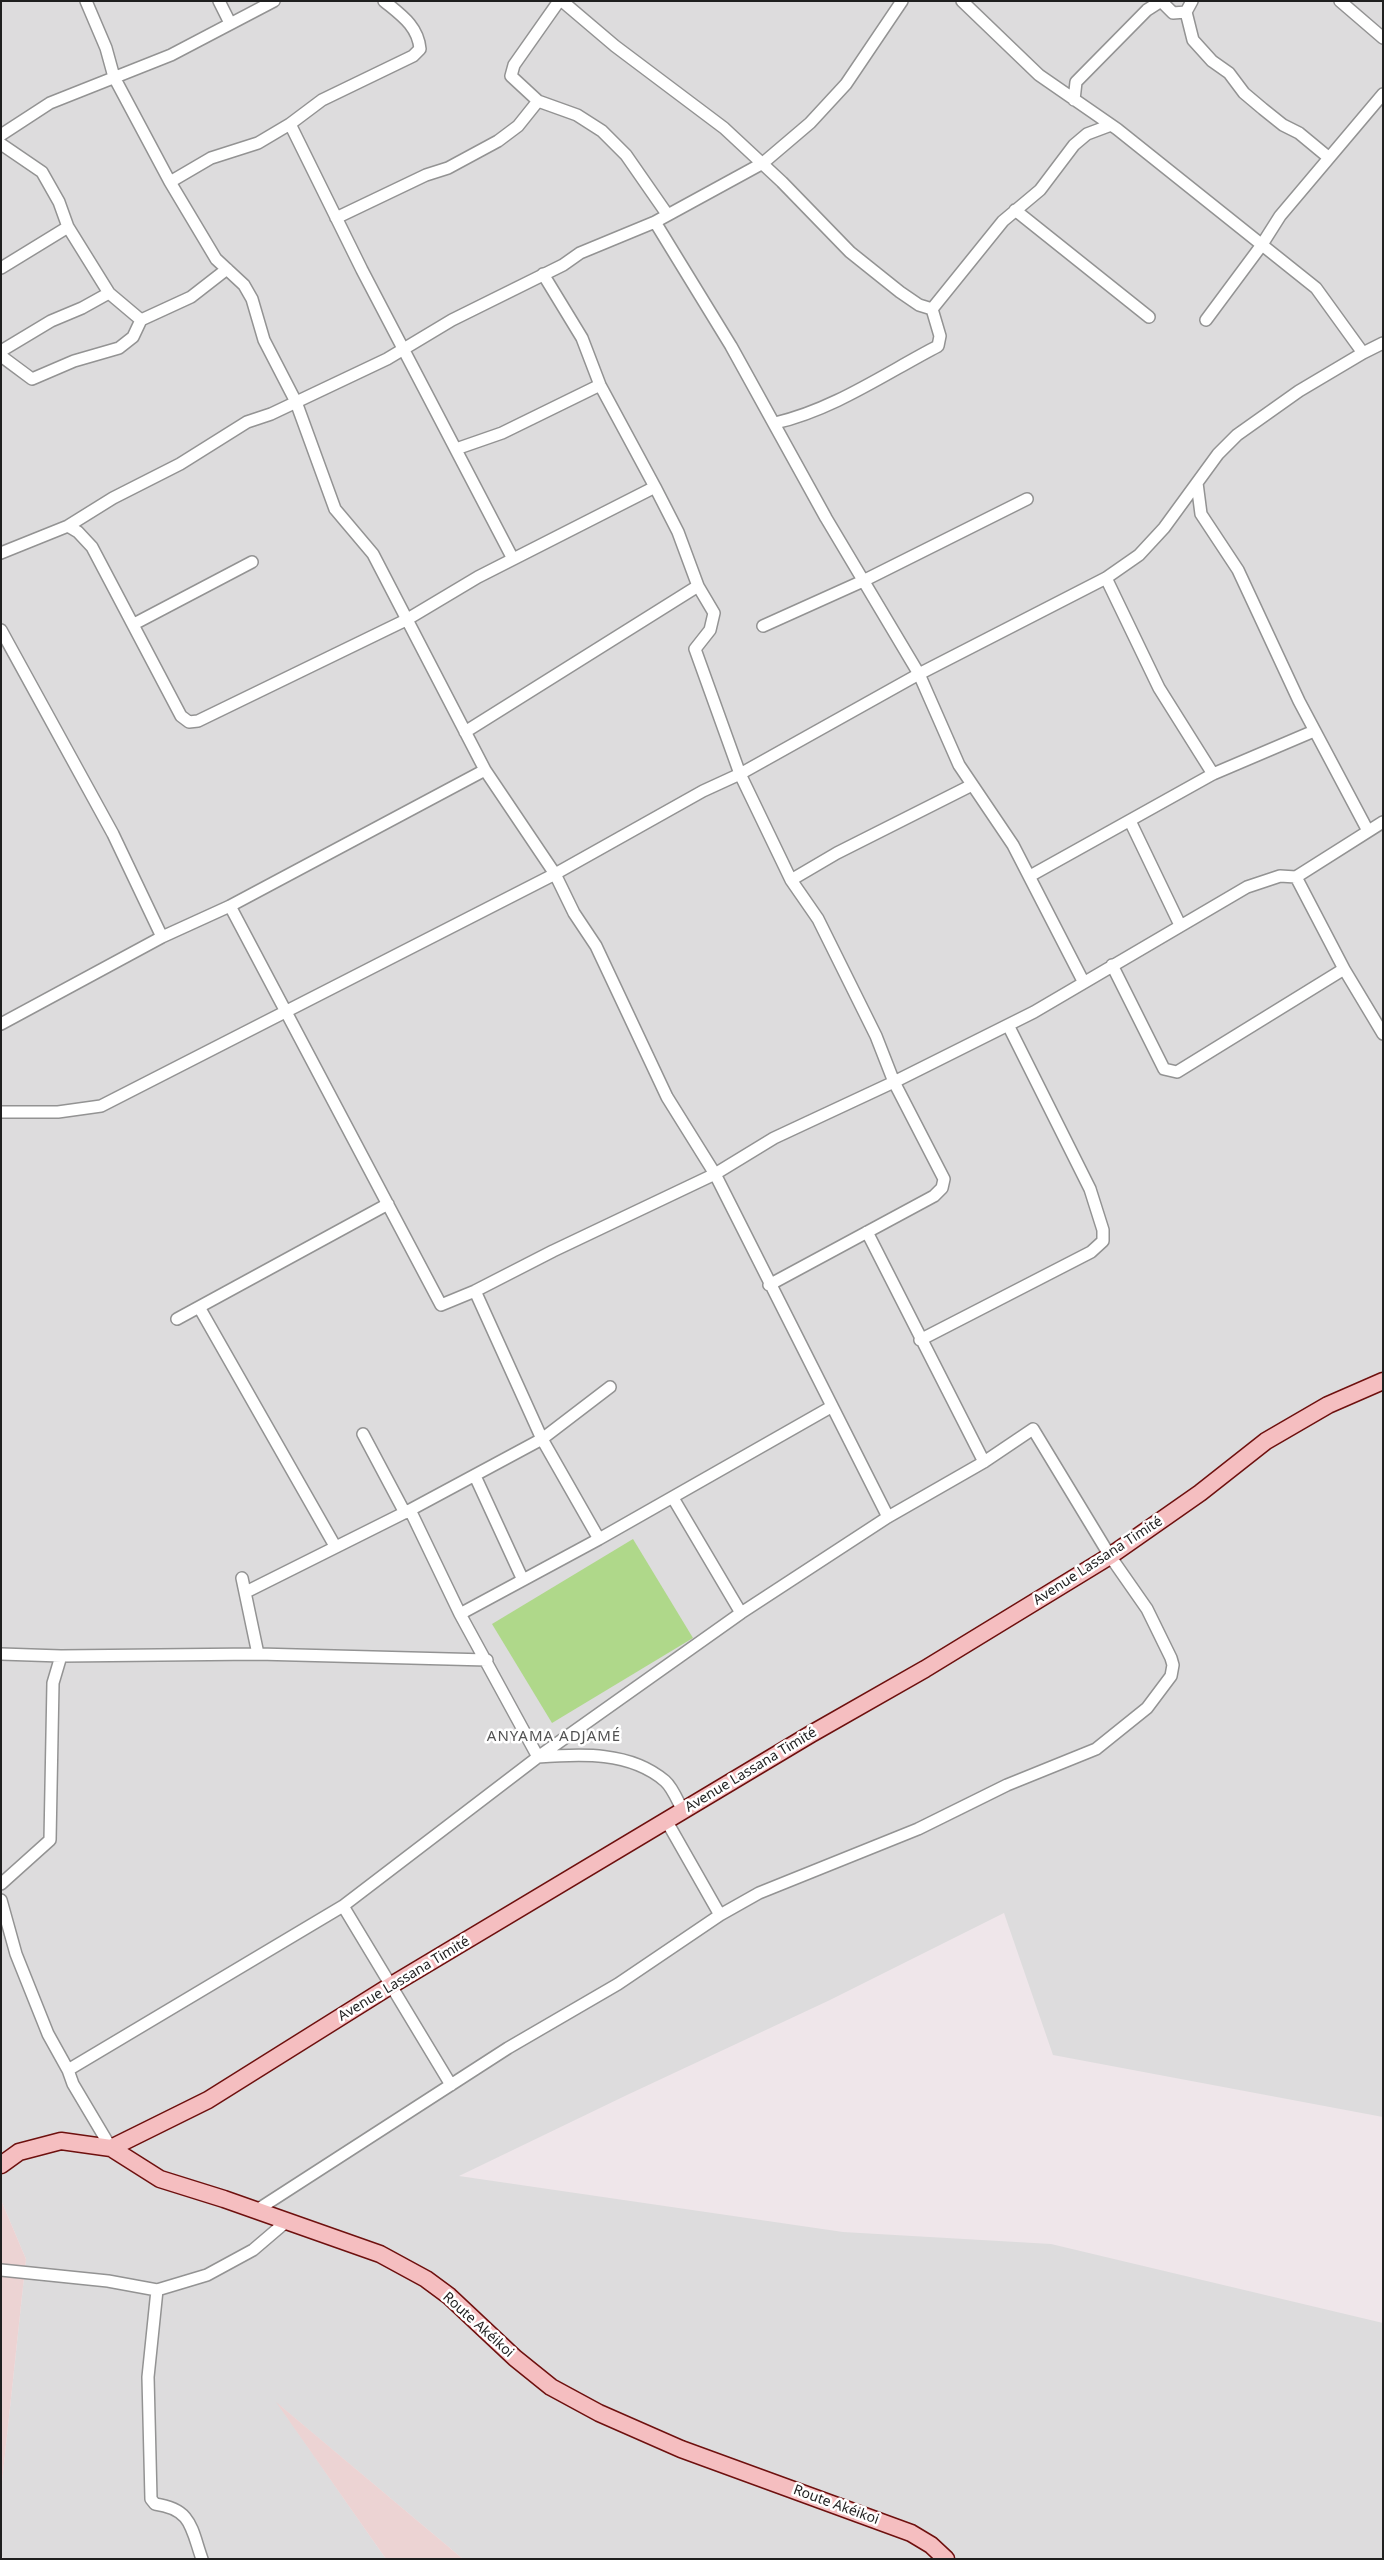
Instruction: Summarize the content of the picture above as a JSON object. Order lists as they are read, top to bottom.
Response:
{
  "streets": {
    "street": ["Avenue Lassana Timité", "Route Akéikoi"]
  },
  "crossings": [
    ["Avenue Lassana Timité", "Route Akéikoi"]
  ],
  "districts": ["ANYAMA ADJAMÉ"]
}
